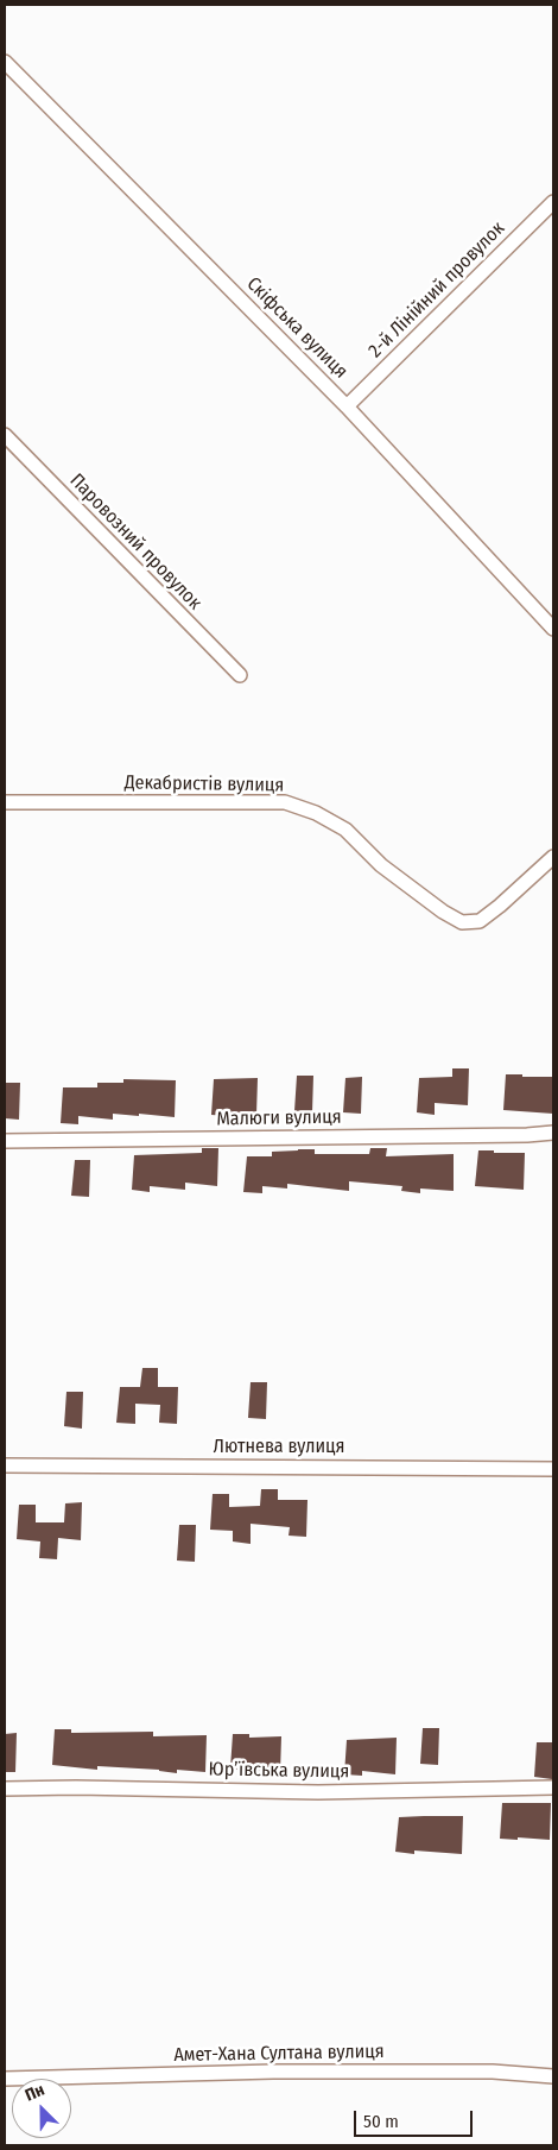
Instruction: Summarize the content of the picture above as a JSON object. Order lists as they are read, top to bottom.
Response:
{
  "streets": {
    "street": [
      "2-й Лінійний провулок",
      "Скіфська вулиця",
      "Паровозний провулок",
      "Декабристів вулиця",
      "Малюги вулиця",
      "Лютнева вулиця",
      "Юр’ївська вулиця",
      "Амет-Хана Султана вулиця"
    ]
  },
  "crossings": [
    ["2-й Лінійний провулок", "Скіфська вулиця"]
  ],
  "scale_bar": "50 m",
  "north": "top left"
}
